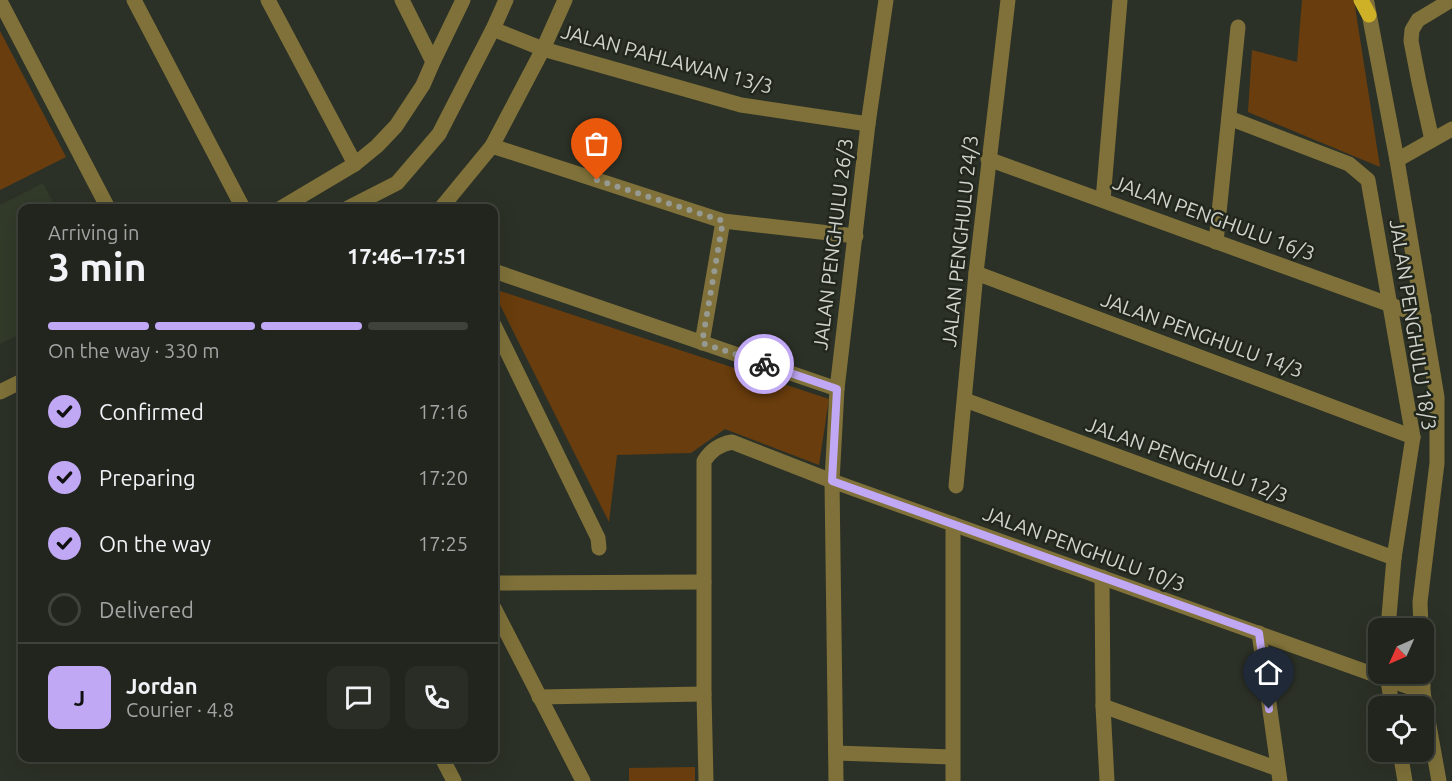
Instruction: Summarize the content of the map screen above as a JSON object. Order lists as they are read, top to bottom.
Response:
{
  "streets": {
    "street": [
      "JALAN PAHLAWAN 13/3",
      "JALAN PENGHULU 16/3",
      "JALAN PENGHULU 24/3",
      "JALAN PENGHULU 26/3",
      "JALAN PENGHULU 18/3",
      "JALAN PENGHULU 14/3",
      "JALAN PENGHULU 12/3",
      "JALAN PENGHULU 10/3"
    ]
  },
  "crossings": [
    ["JALAN PAHLAWAN 13/3", "JALAN PENGHULU 26/3"],
    ["JALAN PENGHULU 16/3", "JALAN PENGHULU 24/3"],
    ["JALAN PENGHULU 16/3", "JALAN PENGHULU 18/3"],
    ["JALAN PENGHULU 24/3", "JALAN PENGHULU 14/3"],
    ["JALAN PENGHULU 24/3", "JALAN PENGHULU 12/3"],
    ["JALAN PENGHULU 26/3", "JALAN PENGHULU 10/3"],
    ["JALAN PENGHULU 18/3", "JALAN PENGHULU 14/3"],
    ["JALAN PENGHULU 18/3", "JALAN PENGHULU 12/3"]
  ],
  "north": "bottom left",
  "page": {
    "heading": ["3 min", "Arriving in", "17:46–17:51"],
    "panel": ["Jordan", "Courier · 4.8"],
    "bar": "On the way · 330 m",
    "list": [
      ["Confirmed", "17:16"],
      ["Preparing", "17:20"],
      ["On the way", "17:25"],
      "Delivered"
    ],
    "round": "J"
  }
}
